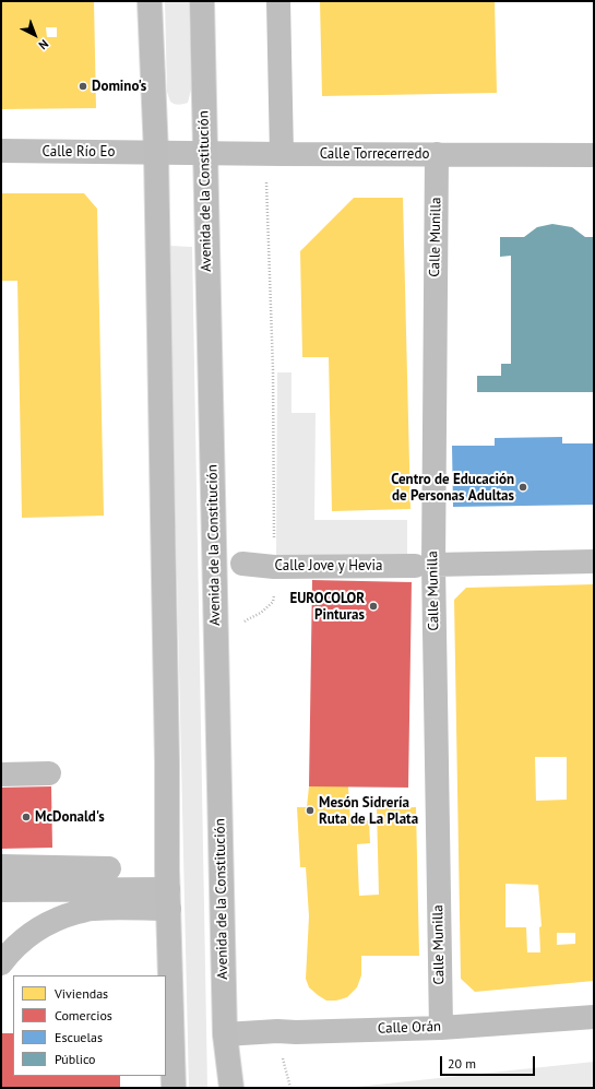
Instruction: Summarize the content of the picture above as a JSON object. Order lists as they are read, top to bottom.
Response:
{
  "streets": {
    "main road": ["Avenida de la Constitución"],
    "street": [
      "Calle Río Eo",
      "Calle Torrecerredo",
      "Calle Munilla",
      "Calle Jove y Hevia",
      "Calle Orán"
    ]
  },
  "crossings": [
    ["Calle Río Eo", "Calle Torrecerredo"],
    ["Calle Torrecerredo", "Avenida de la Constitución"],
    ["Calle Torrecerredo", "Calle Munilla"],
    ["Avenida de la Constitución", "Calle Orán"],
    ["Calle Munilla", "Calle Jove y Hevia"],
    ["Calle Munilla", "Calle Orán"]
  ],
  "places": [
    "Domino's",
    "Centro de Educación de Personas Adultas",
    "EUROCOLOR Pinturas",
    "Mesón Sidrería Ruta de La Plata",
    "McDonald's"
  ],
  "legend": [
    "Viviendas",
    "Comercios",
    "Escuelas",
    "Público"
  ],
  "scale_bar": "20 m",
  "north": "bottom right"
}
